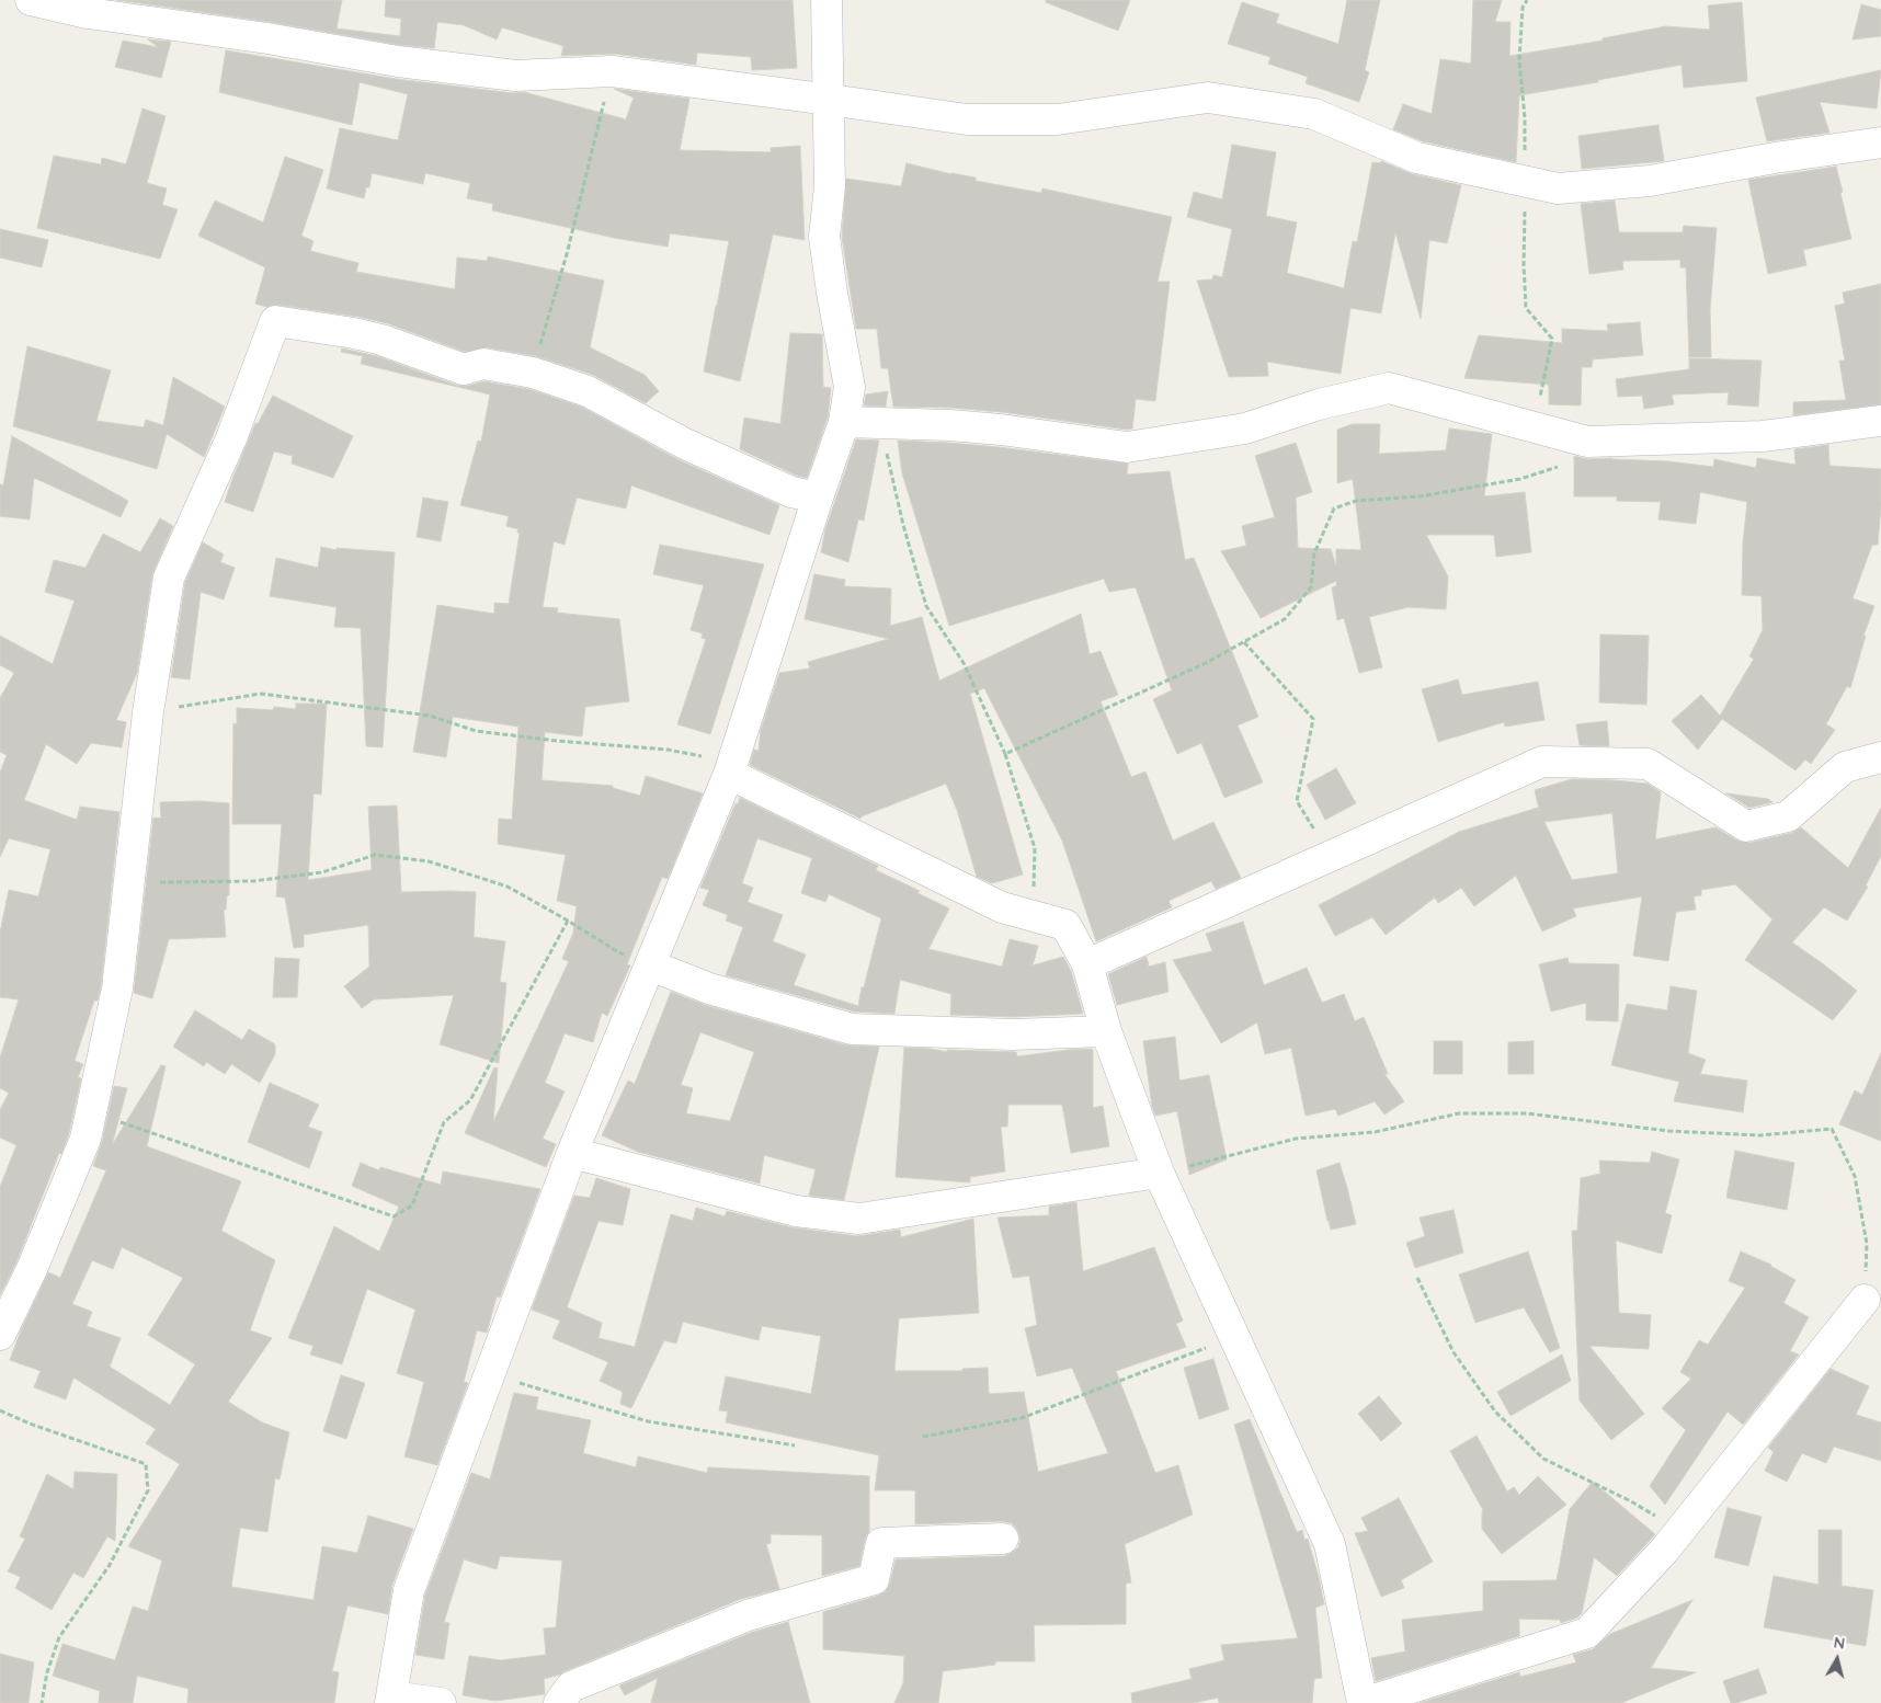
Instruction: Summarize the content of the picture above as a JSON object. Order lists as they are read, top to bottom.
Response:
{
  "north": "top"
}
